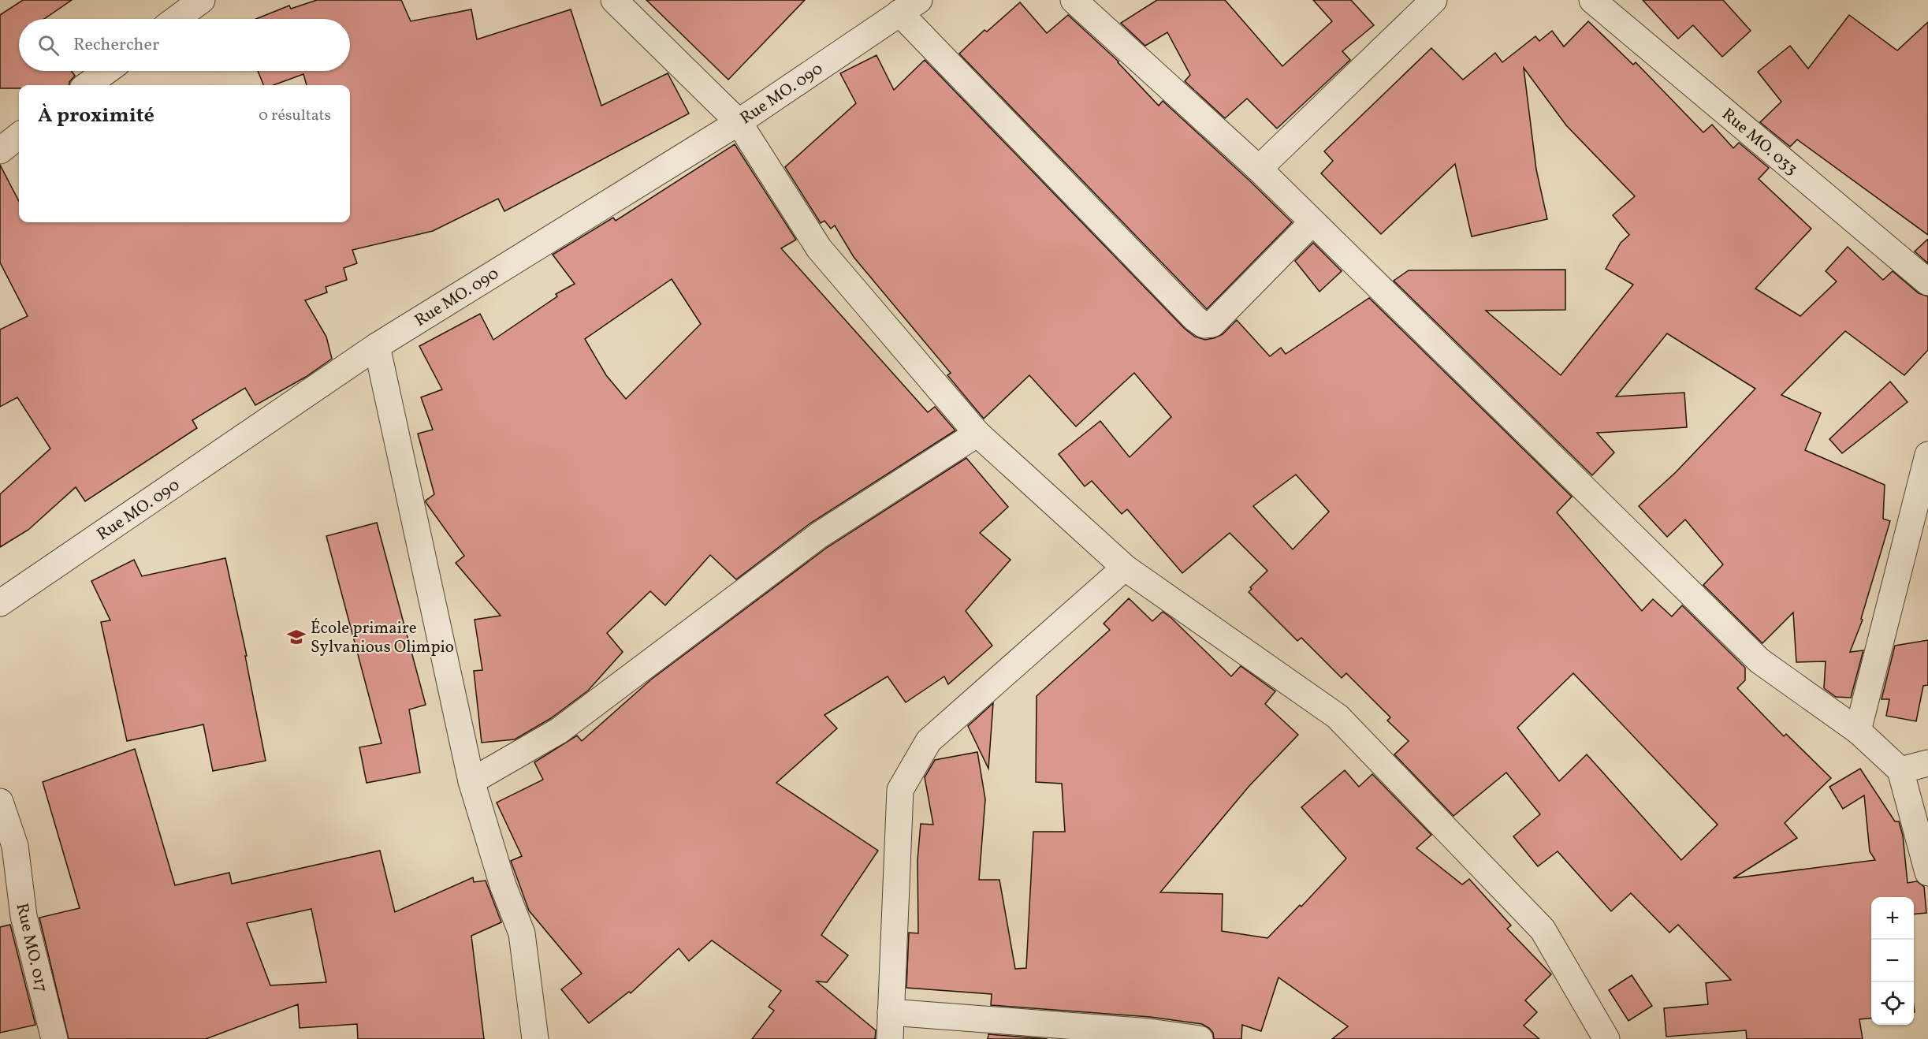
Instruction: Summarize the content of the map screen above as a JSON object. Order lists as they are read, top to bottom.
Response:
{
  "streets": {
    "street": ["Rue MO. 090", "Rue MO. 033", "Rue MO. 017"]
  },
  "places": {
    "school or university": ["École primaire Sylvanious Olimpio"]
  },
  "page": {
    "search": "Rechercher",
    "heading": ["À proximité", "0 résultats"],
    "map_buttons": ["+", "−"]
  }
}
